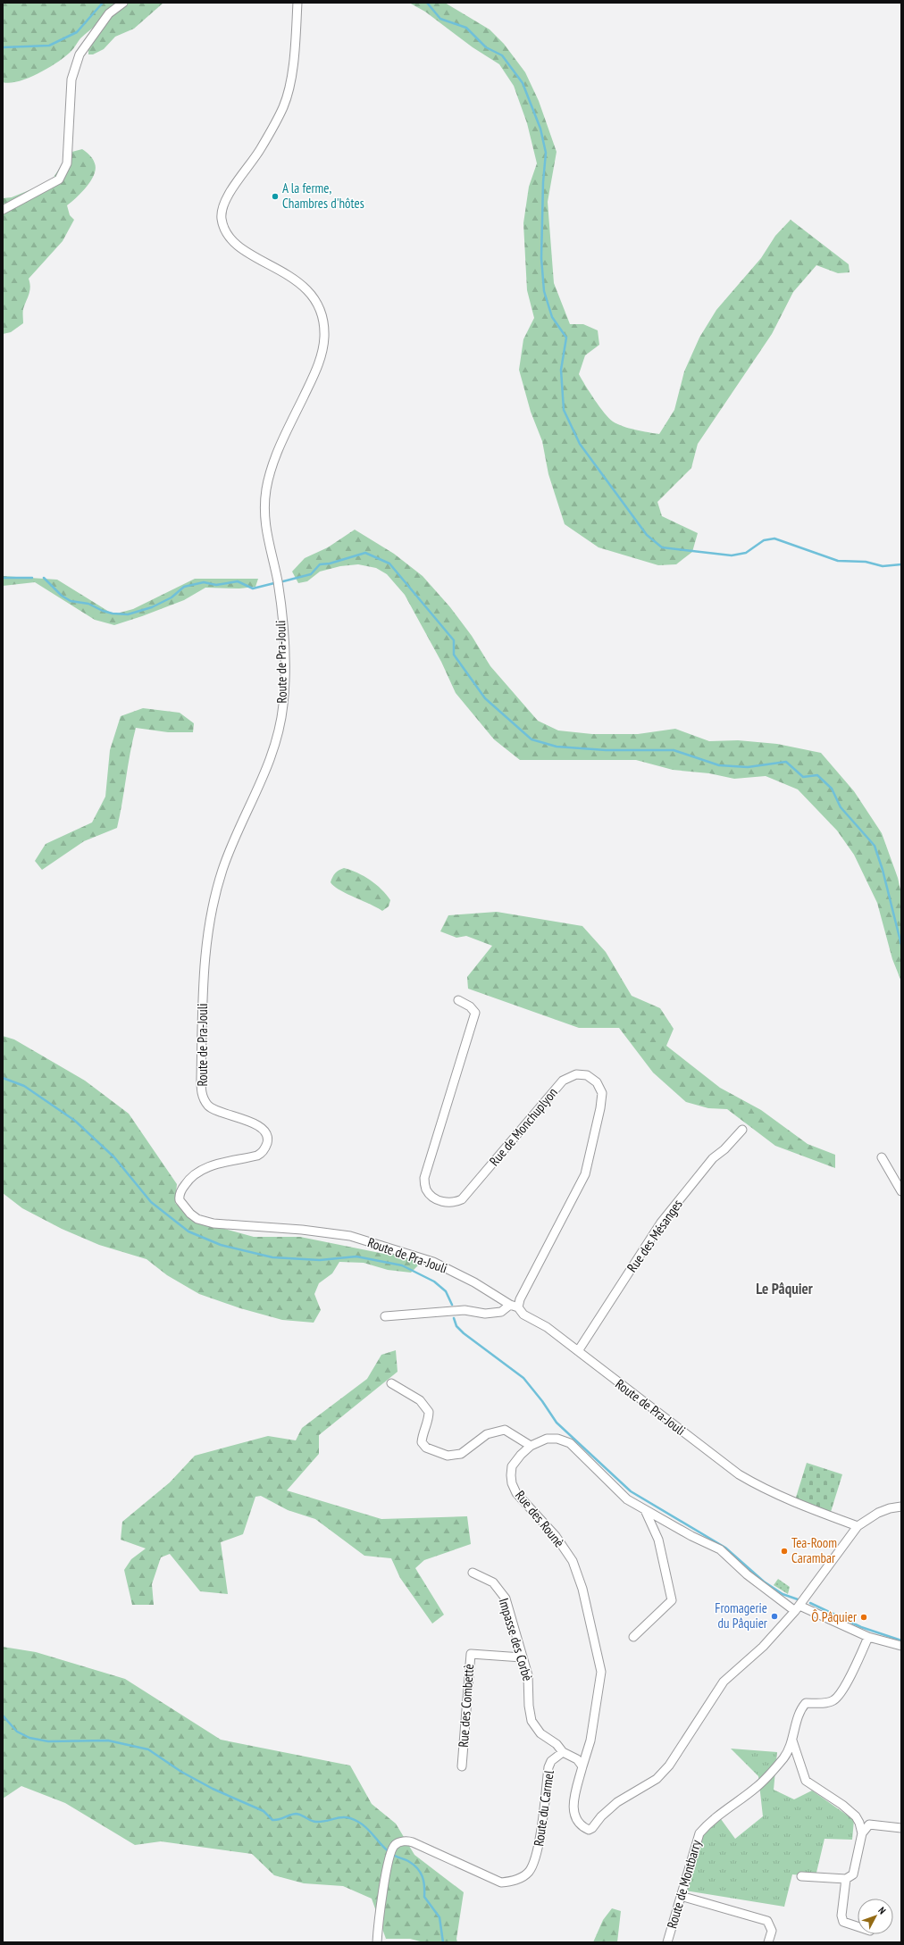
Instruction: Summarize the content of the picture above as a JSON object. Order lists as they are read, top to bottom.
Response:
{
  "streets": {
    "street": [
      "Route de Pra-Jouli",
      "Rue de Monchuplyon",
      "Rue des Mésanges",
      "Rue des Rounè",
      "Impasse des Corbè",
      "Rue des Combettè",
      "Route du Carmel",
      "Route de Montbarry"
    ]
  },
  "crossings": [
    ["Route de Pra-Jouli", "Rue de Monchuplyon"],
    ["Route de Pra-Jouli", "Rue des Mésanges"],
    ["Rue des Rounè", "Route de Montbarry"],
    ["Impasse des Corbè", "Rue des Combettè"],
    ["Impasse des Corbè", "Route du Carmel"]
  ],
  "districts": ["Le Pâquier"],
  "places": [
    "A la ferme, Chambres d'hôtes",
    "Tea-Room Carambar",
    "Fromagerie du Pâquier",
    "Ô Pâquier"
  ],
  "north": "top right"
}
